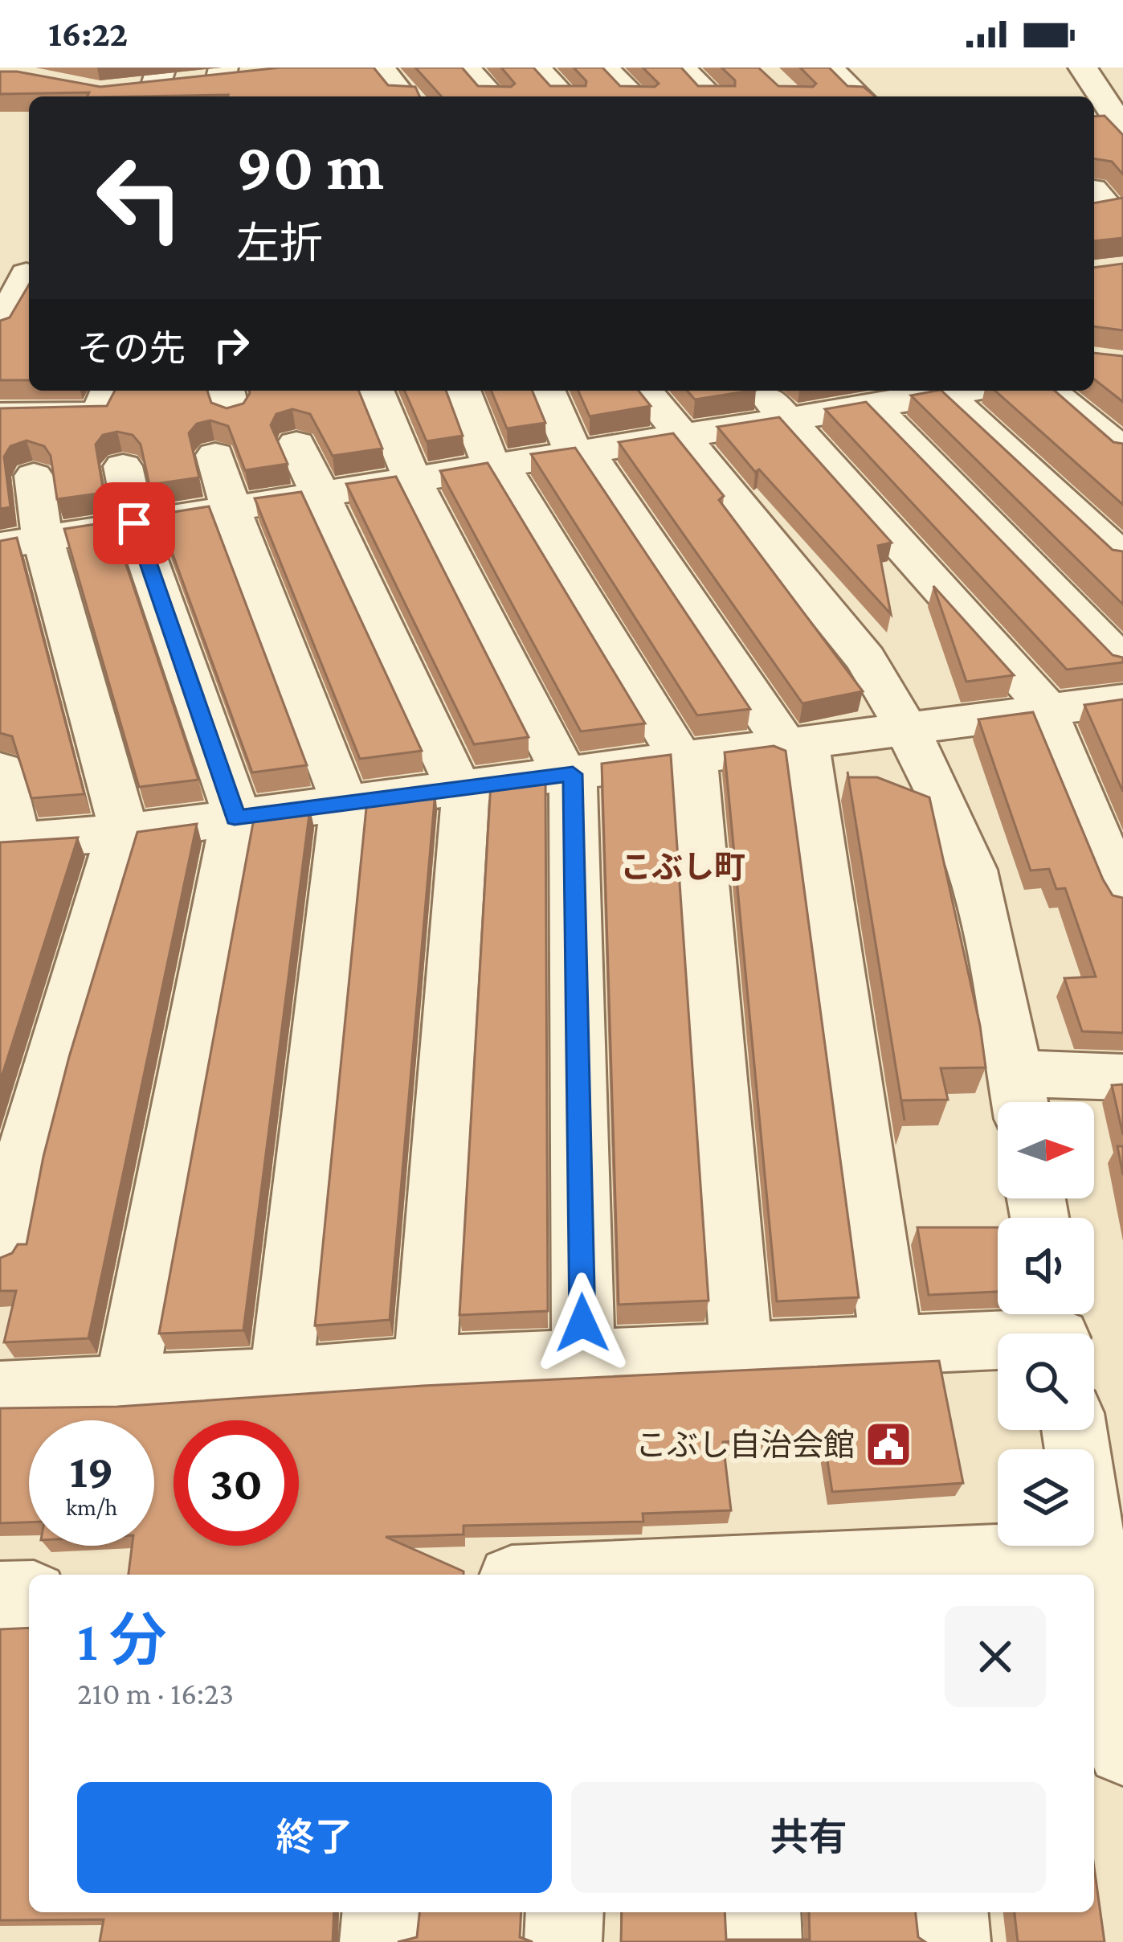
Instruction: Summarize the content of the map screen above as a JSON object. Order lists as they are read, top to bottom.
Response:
{
  "districts": ["こぶし町"],
  "places": {
    "public building": ["こぶし自治会館"]
  },
  "north": "right",
  "page": {
    "status": "16:22",
    "turn": ["90 m", "左折"],
    "then": "その先",
    "speed": "19 km/h",
    "limit": "30",
    "heading": ["1 分", "210 m · 16:23"],
    "buttons": ["終了", "共有"]
  }
}
